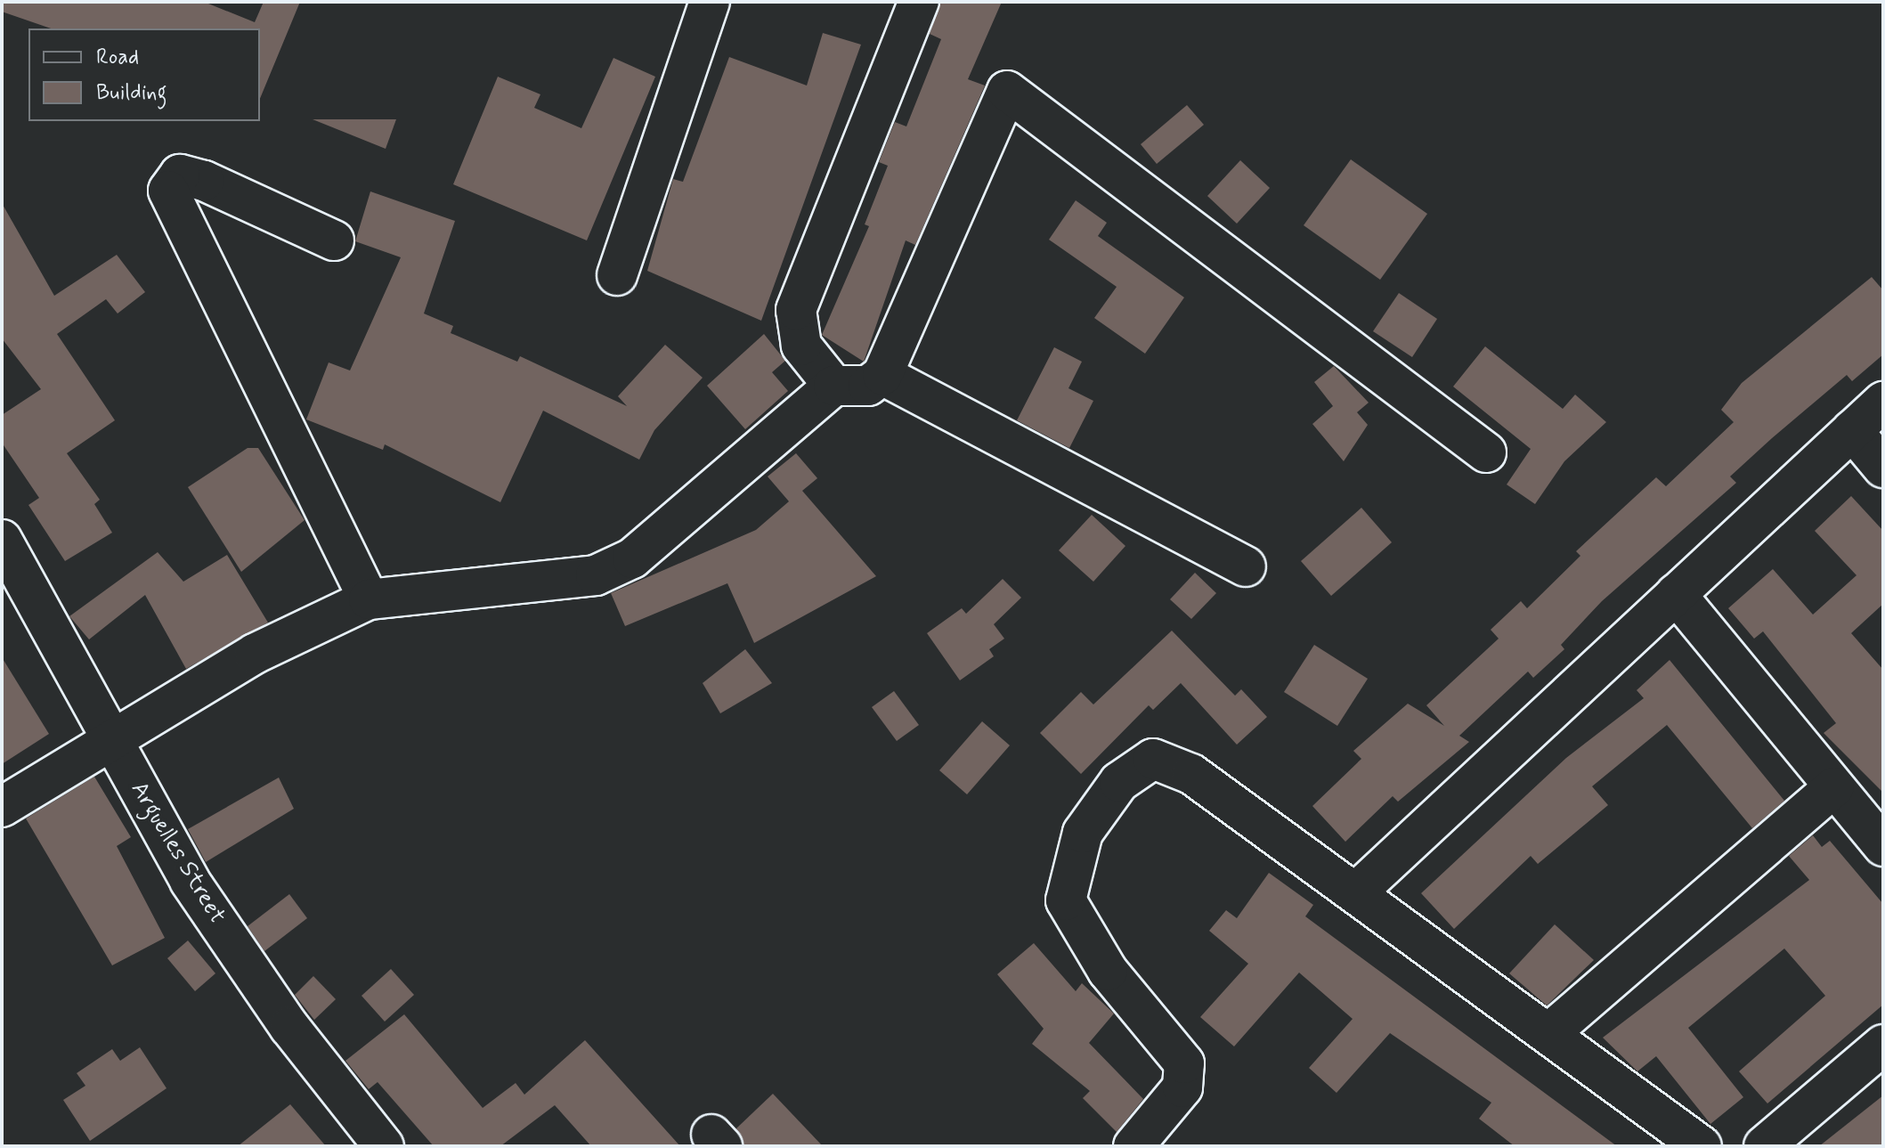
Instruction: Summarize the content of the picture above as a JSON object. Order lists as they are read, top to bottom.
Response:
{
  "streets": {
    "street": ["Arguelles Street"]
  },
  "legend": ["Road", "Building"]
}
